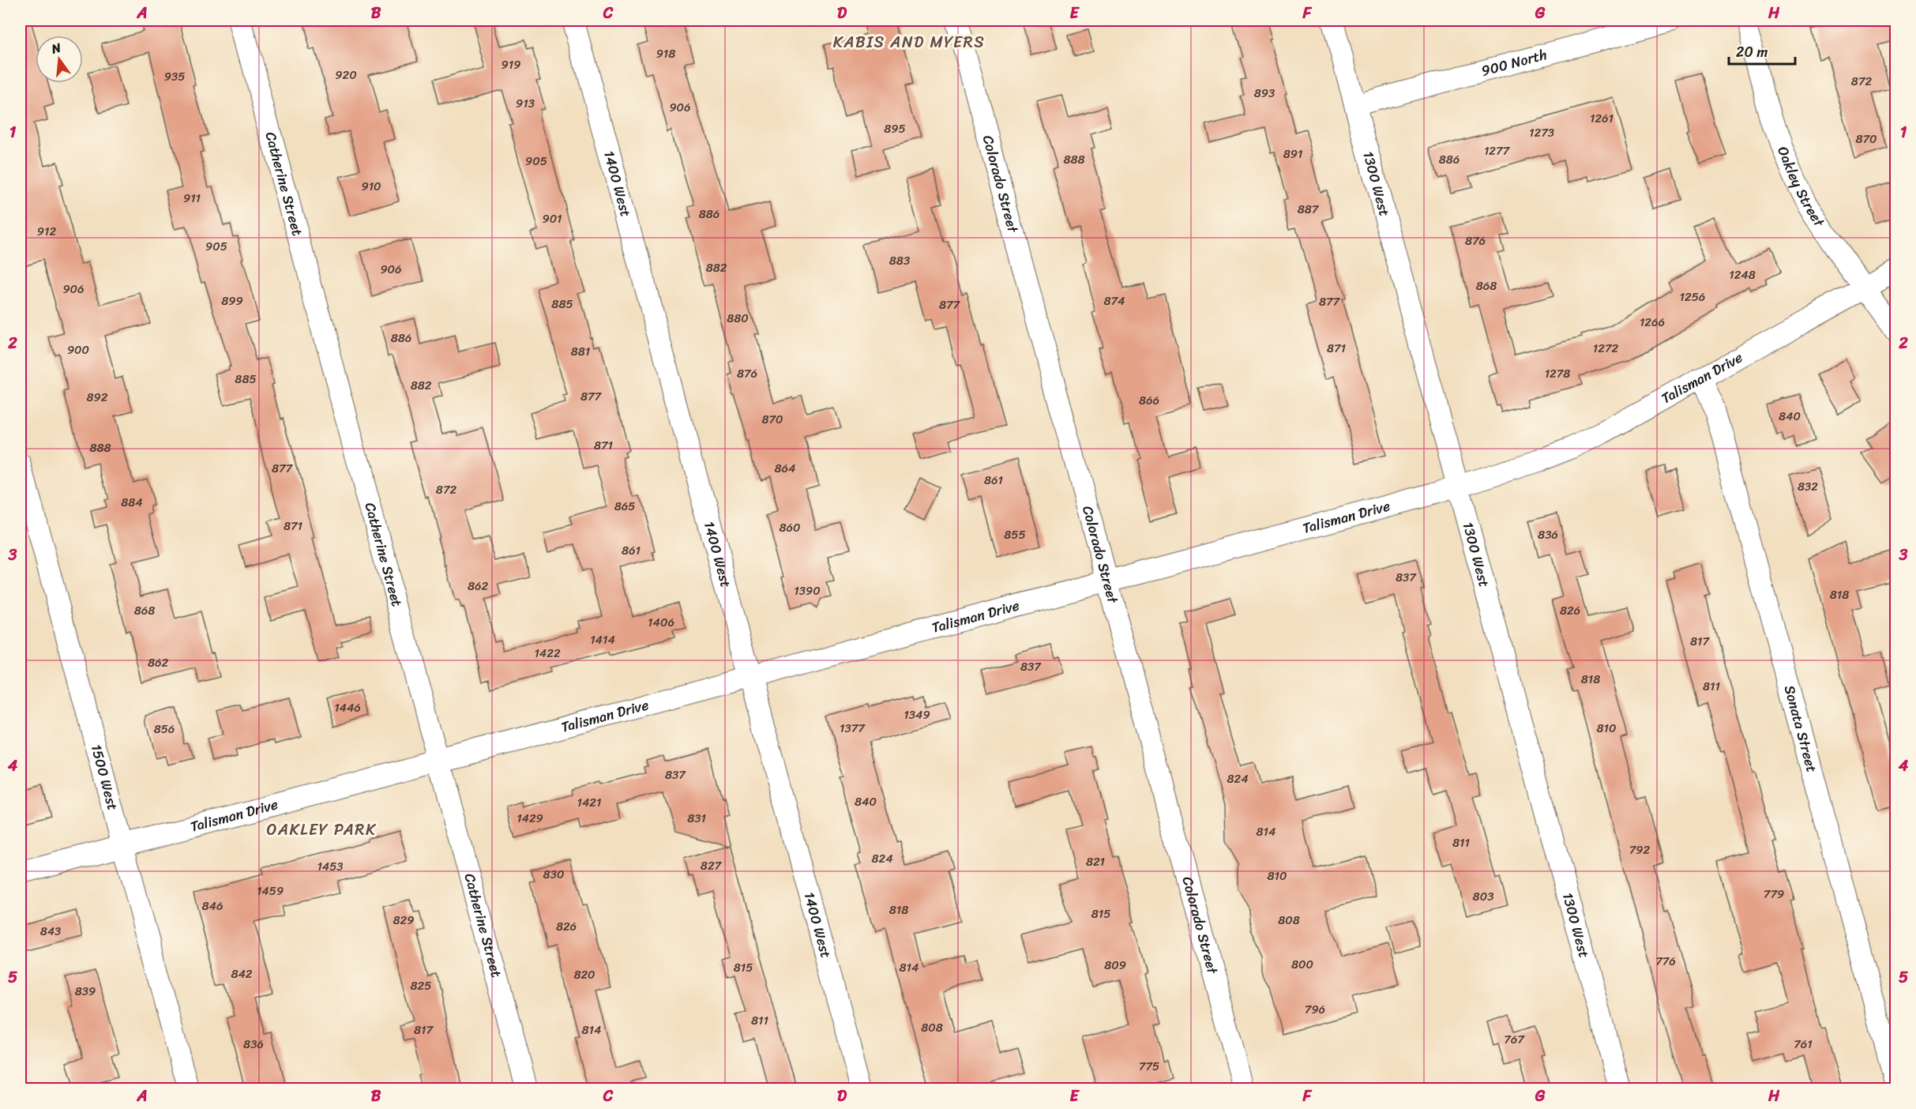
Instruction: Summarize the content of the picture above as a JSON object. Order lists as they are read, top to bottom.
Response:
{
  "streets": {
    "street": [
      "900 North",
      "Catherine Street",
      "1400 West",
      "Colorado Street",
      "1300 West",
      "Oakley Street",
      "Talisman Drive",
      "Sonata Street",
      "1500 West"
    ]
  },
  "crossings": [
    ["900 North", "1300 West"],
    ["Catherine Street", "Talisman Drive"],
    ["1400 West", "Talisman Drive"],
    ["Colorado Street", "Talisman Drive"],
    ["1300 West", "Talisman Drive"],
    ["Oakley Street", "Talisman Drive"],
    ["Talisman Drive", "Sonata Street"],
    ["Talisman Drive", "1500 West"]
  ],
  "districts": ["KABIS AND MYERS", "OAKLEY PARK"],
  "house_numbers": [
    "918",
    "919",
    "920",
    "935",
    "872",
    "893",
    "913",
    "906",
    "1261",
    "895",
    "1273",
    "870",
    "1277",
    "891",
    "888",
    "886",
    "905",
    "910",
    "911",
    "887",
    "886",
    "901",
    "912",
    "876",
    "905",
    "883",
    "882",
    "906",
    "1248",
    "868",
    "906",
    "1256",
    "899",
    "874",
    "877",
    "885",
    "877",
    "880",
    "1266",
    "886",
    "871",
    "1272",
    "900",
    "881",
    "876",
    "1278",
    "885",
    "882",
    "877",
    "892",
    "866",
    "840",
    "870",
    "871",
    "888",
    "877",
    "864",
    "861",
    "832",
    "872",
    "884",
    "865",
    "871",
    "860",
    "855",
    "836",
    "861",
    "837",
    "862",
    "1390",
    "818",
    "868",
    "826",
    "1406",
    "1414",
    "817",
    "1422",
    "862",
    "837",
    "818",
    "811",
    "1446",
    "1349",
    "1377",
    "810",
    "856",
    "837",
    "824",
    "840",
    "1421",
    "1429",
    "831",
    "814",
    "811",
    "792",
    "824",
    "821",
    "827",
    "1453",
    "830",
    "810",
    "1459",
    "779",
    "803",
    "846",
    "818",
    "815",
    "829",
    "808",
    "826",
    "843",
    "776",
    "800",
    "809",
    "815",
    "814",
    "842",
    "820",
    "825",
    "839",
    "796",
    "811",
    "808",
    "817",
    "814",
    "767",
    "836",
    "761",
    "775"
  ],
  "scale_bar": "20 m",
  "north": "top",
  "grid": {
    "columns": [
      "A",
      "B",
      "C",
      "D",
      "E",
      "F",
      "G",
      "H"
    ],
    "rows": [
      "1",
      "2",
      "3",
      "4",
      "5"
    ]
  }
}
